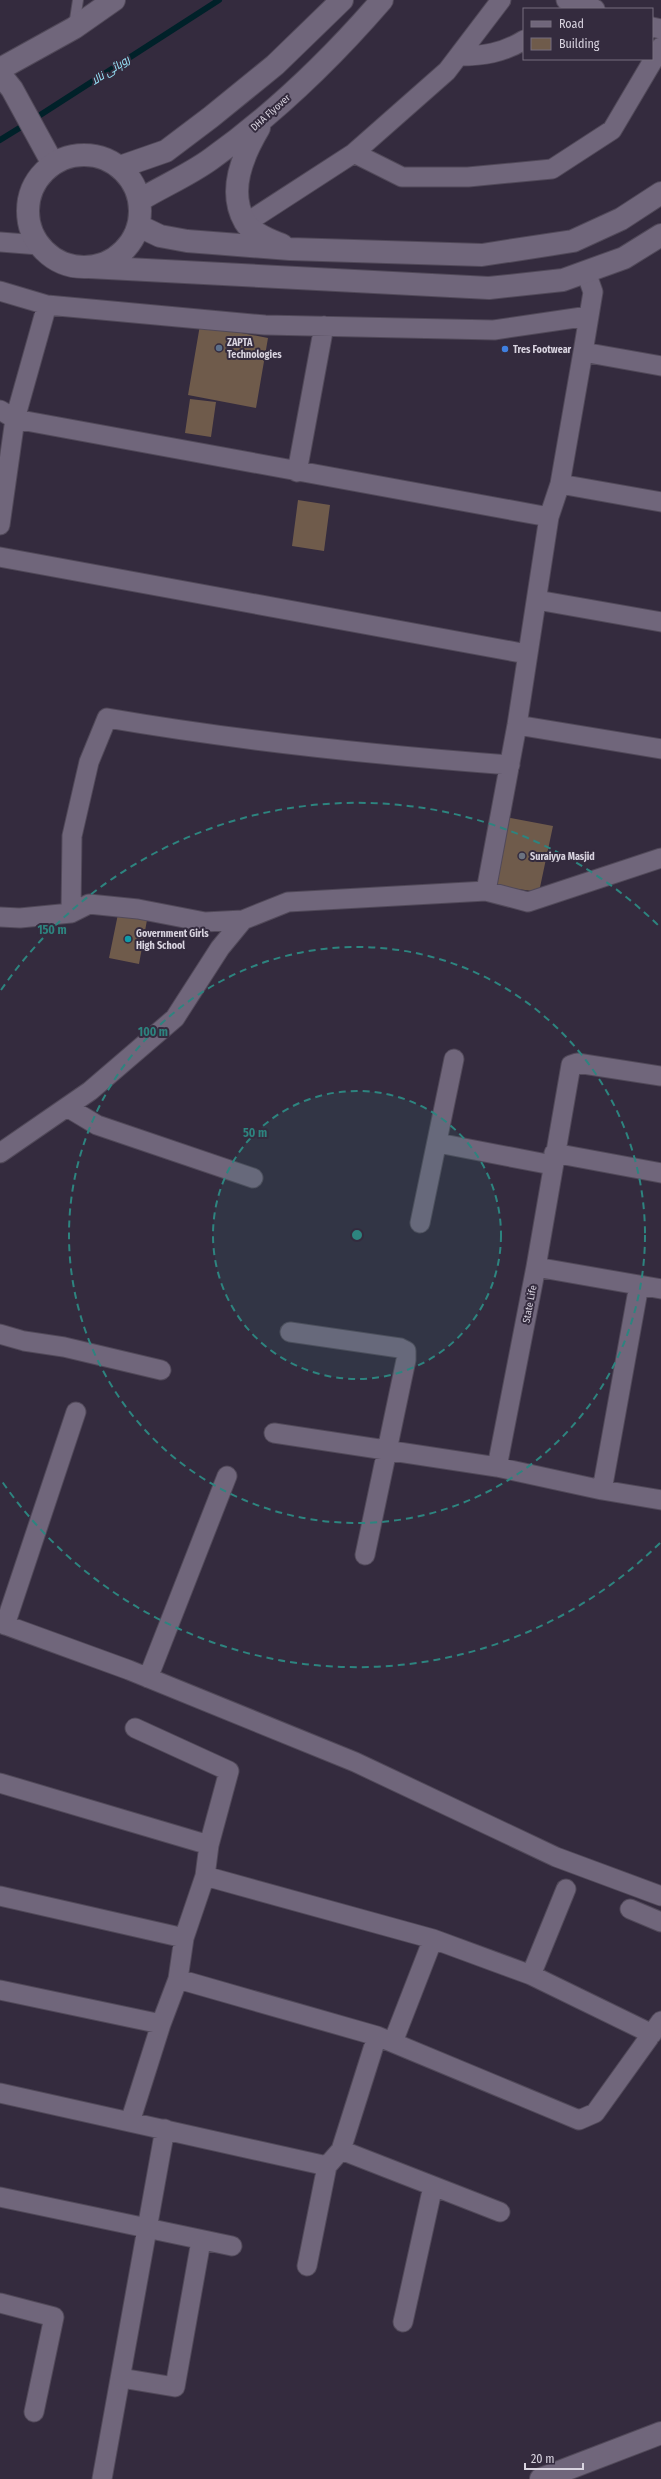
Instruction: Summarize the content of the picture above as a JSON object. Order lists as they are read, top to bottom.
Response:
{
  "streets": {
    "main road": ["DHA Flyover"],
    "street": ["State Life"]
  },
  "water": ["روہائی نالا"],
  "places": [
    "ZAPTA Technologies",
    "Tres Footwear",
    "Suraiyya Masjid",
    "Government Girls High School"
  ],
  "legend": ["Road", "Building"],
  "scale_bar": "20 m",
  "rings": ["150 m", "100 m", "50 m"]
}
